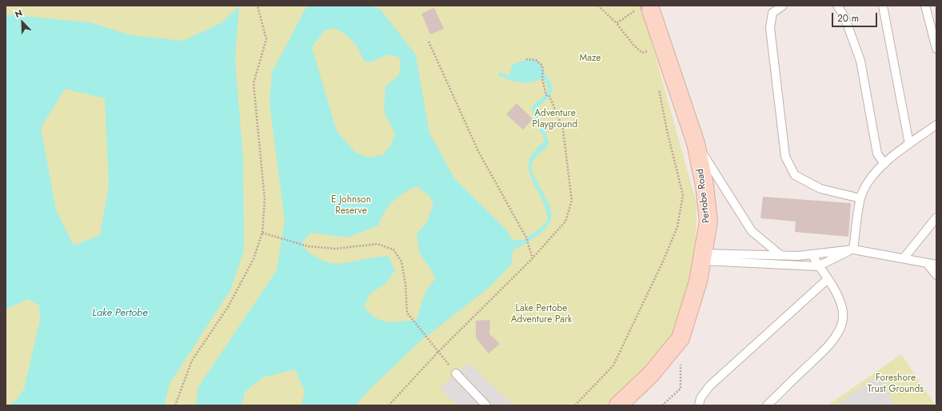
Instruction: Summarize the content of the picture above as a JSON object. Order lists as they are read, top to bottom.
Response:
{
  "streets": {
    "street": ["Pertobe Road"]
  },
  "water": ["Lake Pertobe"],
  "parks": [
    "Maze",
    "Adventure Playground",
    "E Johnson Reserve",
    "Lake Pertobe Adventure Park",
    "Foreshore Trust Grounds"
  ],
  "scale_bar": "20 m",
  "north": "top left"
}
